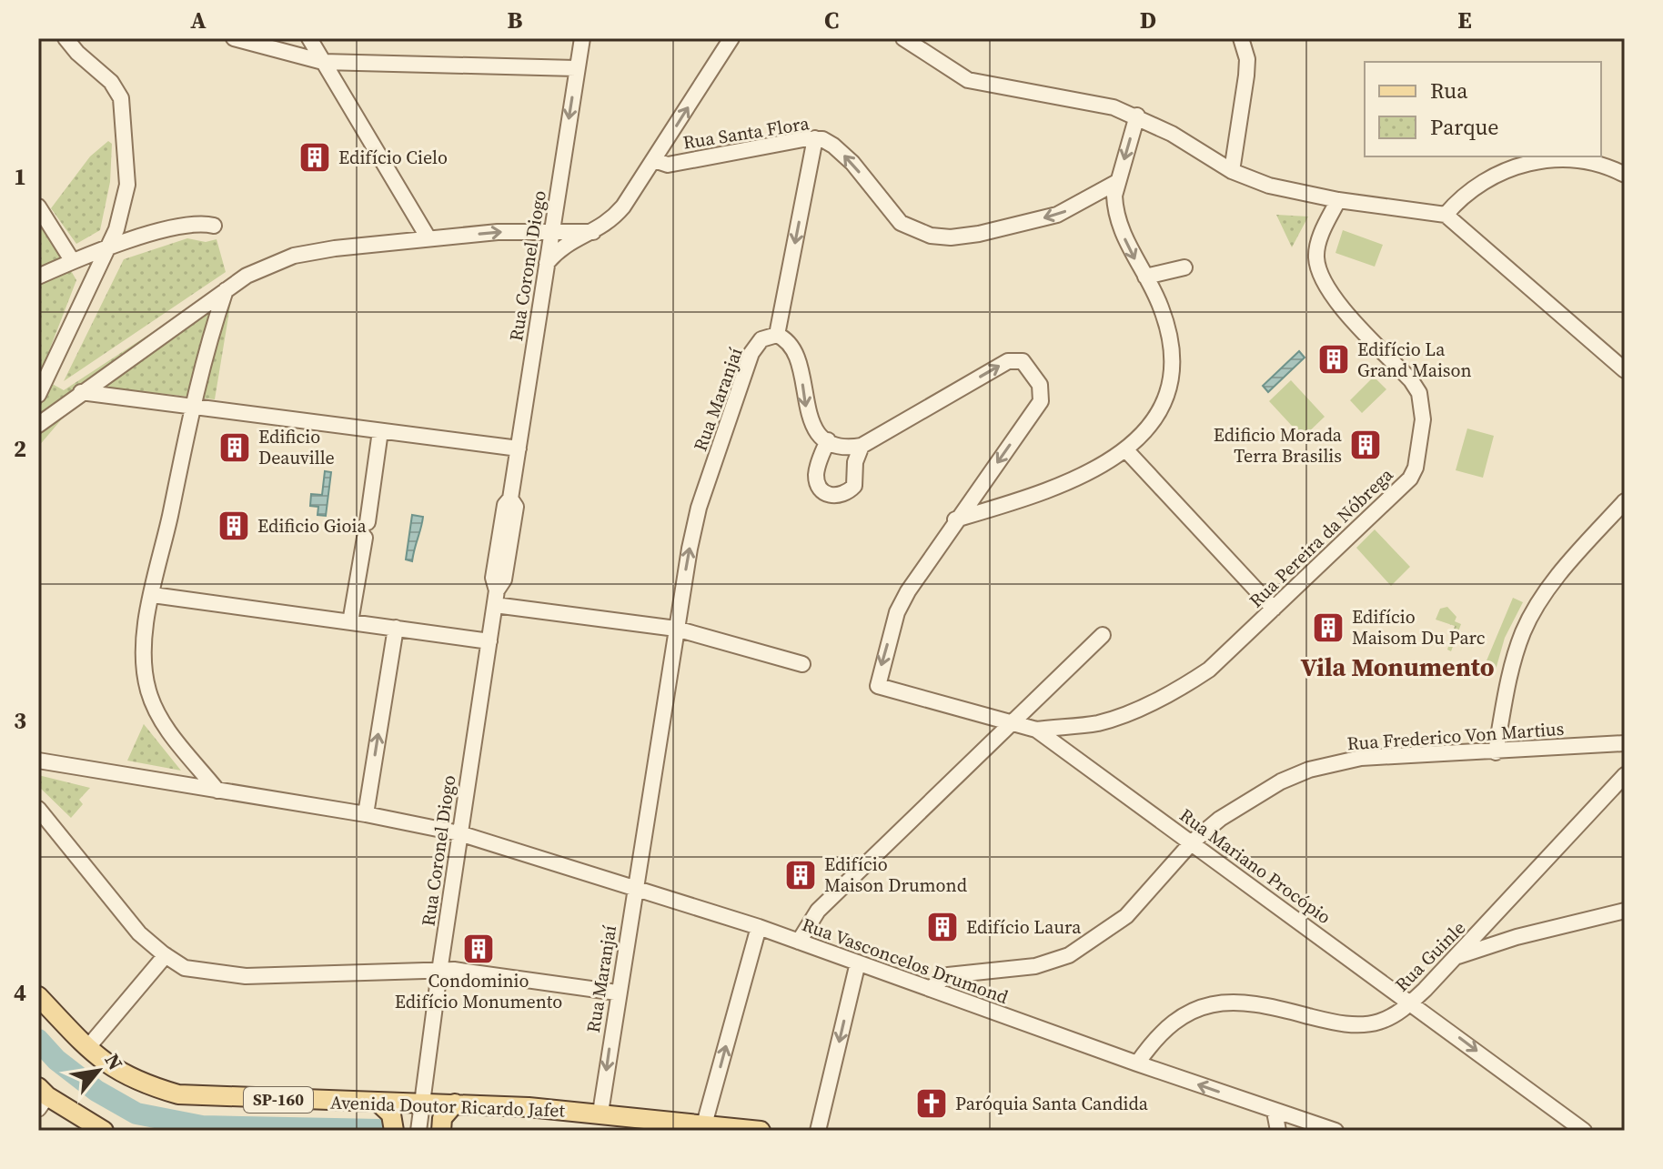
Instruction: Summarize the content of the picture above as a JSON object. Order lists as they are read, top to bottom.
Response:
{
  "streets": {
    "main road": ["SP-160", "Avenida Doutor Ricardo Jafet"],
    "street": [
      "Rua Santa Flora",
      "Rua Coronel Diogo",
      "Rua Maranjaí",
      "Rua Pereira da Nóbrega",
      "Rua Frederico Von Martius",
      "Rua Mariano Procópio",
      "Rua Guinle",
      "Rua Vasconcelos Drumond"
    ]
  },
  "crossings": [
    ["Rua Coronel Diogo", "Rua Vasconcelos Drumond"],
    ["Rua Coronel Diogo", "Avenida Doutor Ricardo Jafet"],
    ["Rua Maranjaí", "Rua Vasconcelos Drumond"],
    ["Rua Maranjaí", "Avenida Doutor Ricardo Jafet"],
    ["Rua Pereira da Nóbrega", "Rua Mariano Procópio"],
    ["Rua Frederico Von Martius", "Rua Mariano Procópio"],
    ["Rua Frederico Von Martius", "Rua Vasconcelos Drumond"],
    ["Rua Mariano Procópio", "Rua Guinle"],
    ["Rua Guinle", "Rua Vasconcelos Drumond"]
  ],
  "districts": ["Vila Monumento"],
  "places": {
    "building": [
      "Edifício Cielo",
      "Edifício La Grand Maison",
      "Edificio Morada Terra Brasilis",
      "Edificio Deauville",
      "Edificio Gioia",
      "Edifício Maisom Du Parc",
      "Edifício Maison Drumond",
      "Edifício Laura",
      "Condominio Edifício Monumento"
    ],
    "church": ["Paróquia Santa Candida"]
  },
  "legend": ["Rua", "Parque"],
  "north": "top right",
  "grid": {
    "columns": [
      "A",
      "B",
      "C",
      "D",
      "E"
    ],
    "rows": [
      "1",
      "2",
      "3",
      "4"
    ]
  }
}
